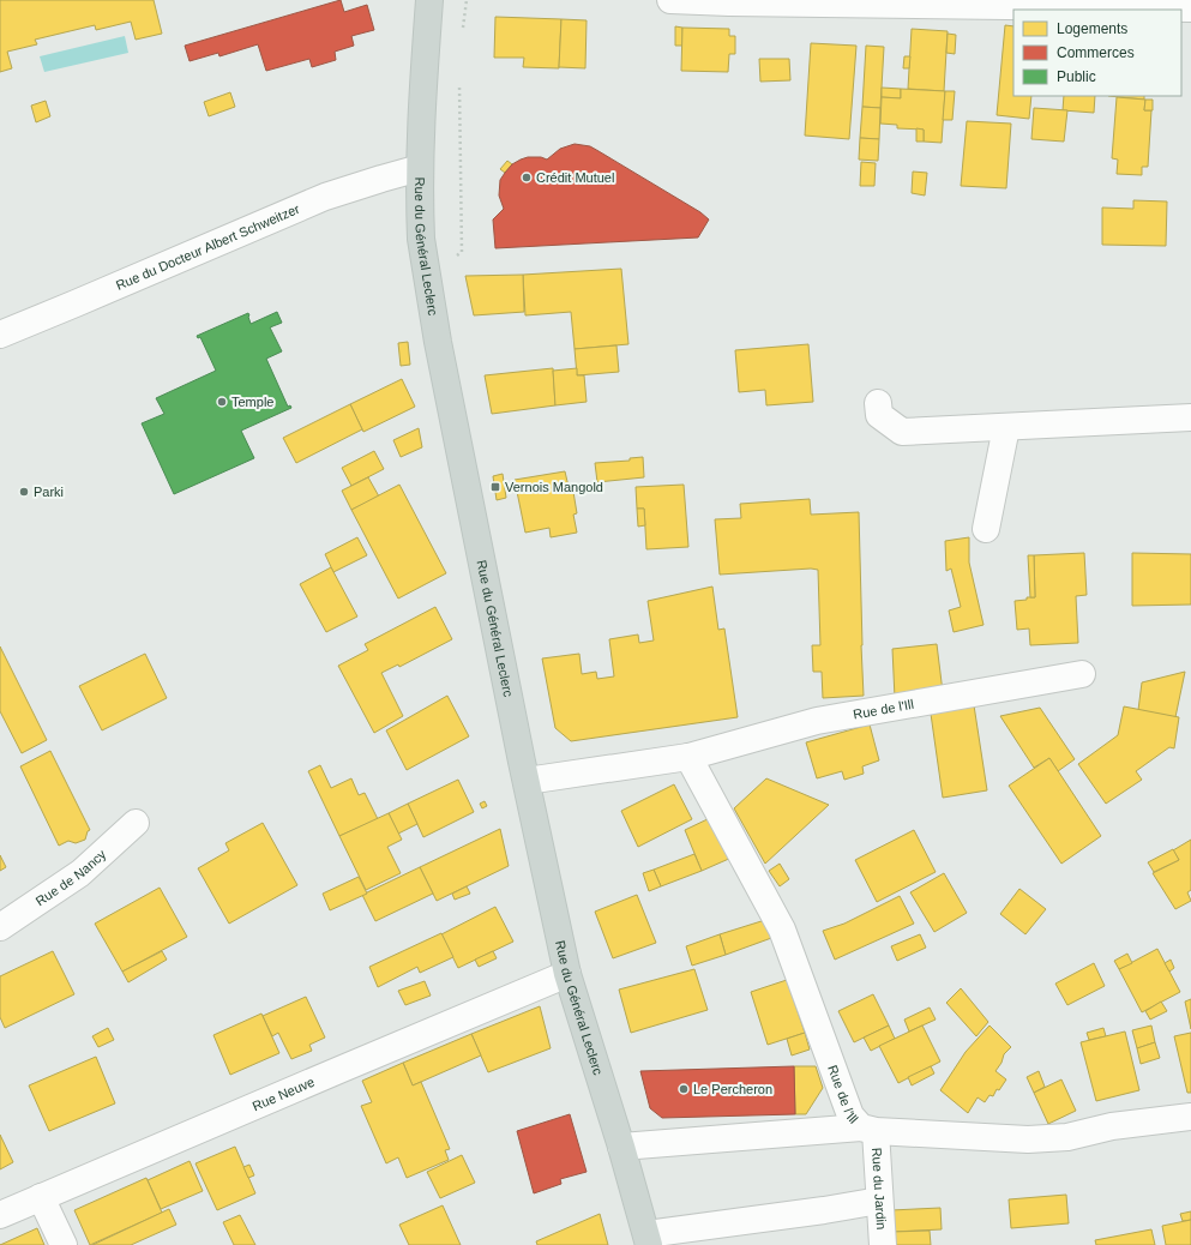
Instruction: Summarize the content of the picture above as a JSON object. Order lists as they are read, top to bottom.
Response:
{
  "streets": {
    "main road": ["Rue du Général Leclerc"],
    "street": [
      "Rue du Docteur Albert Schweitzer",
      "Rue de l'Ill",
      "Rue de Nancy",
      "Rue Neuve",
      "Rue du Jardin"
    ]
  },
  "crossings": [
    ["Rue du Général Leclerc", "Rue du Docteur Albert Schweitzer"],
    ["Rue du Général Leclerc", "Rue de l'Ill"],
    ["Rue du Général Leclerc", "Rue Neuve"],
    ["Rue de l'Ill", "Rue du Jardin"]
  ],
  "places": {
    "other": [
      "Crédit Mutuel",
      "Temple",
      "Parki",
      "Le Percheron"
    ],
    "transit": ["Vernois Mangold"]
  },
  "legend": ["Logements", "Commerces", "Public"]
}
